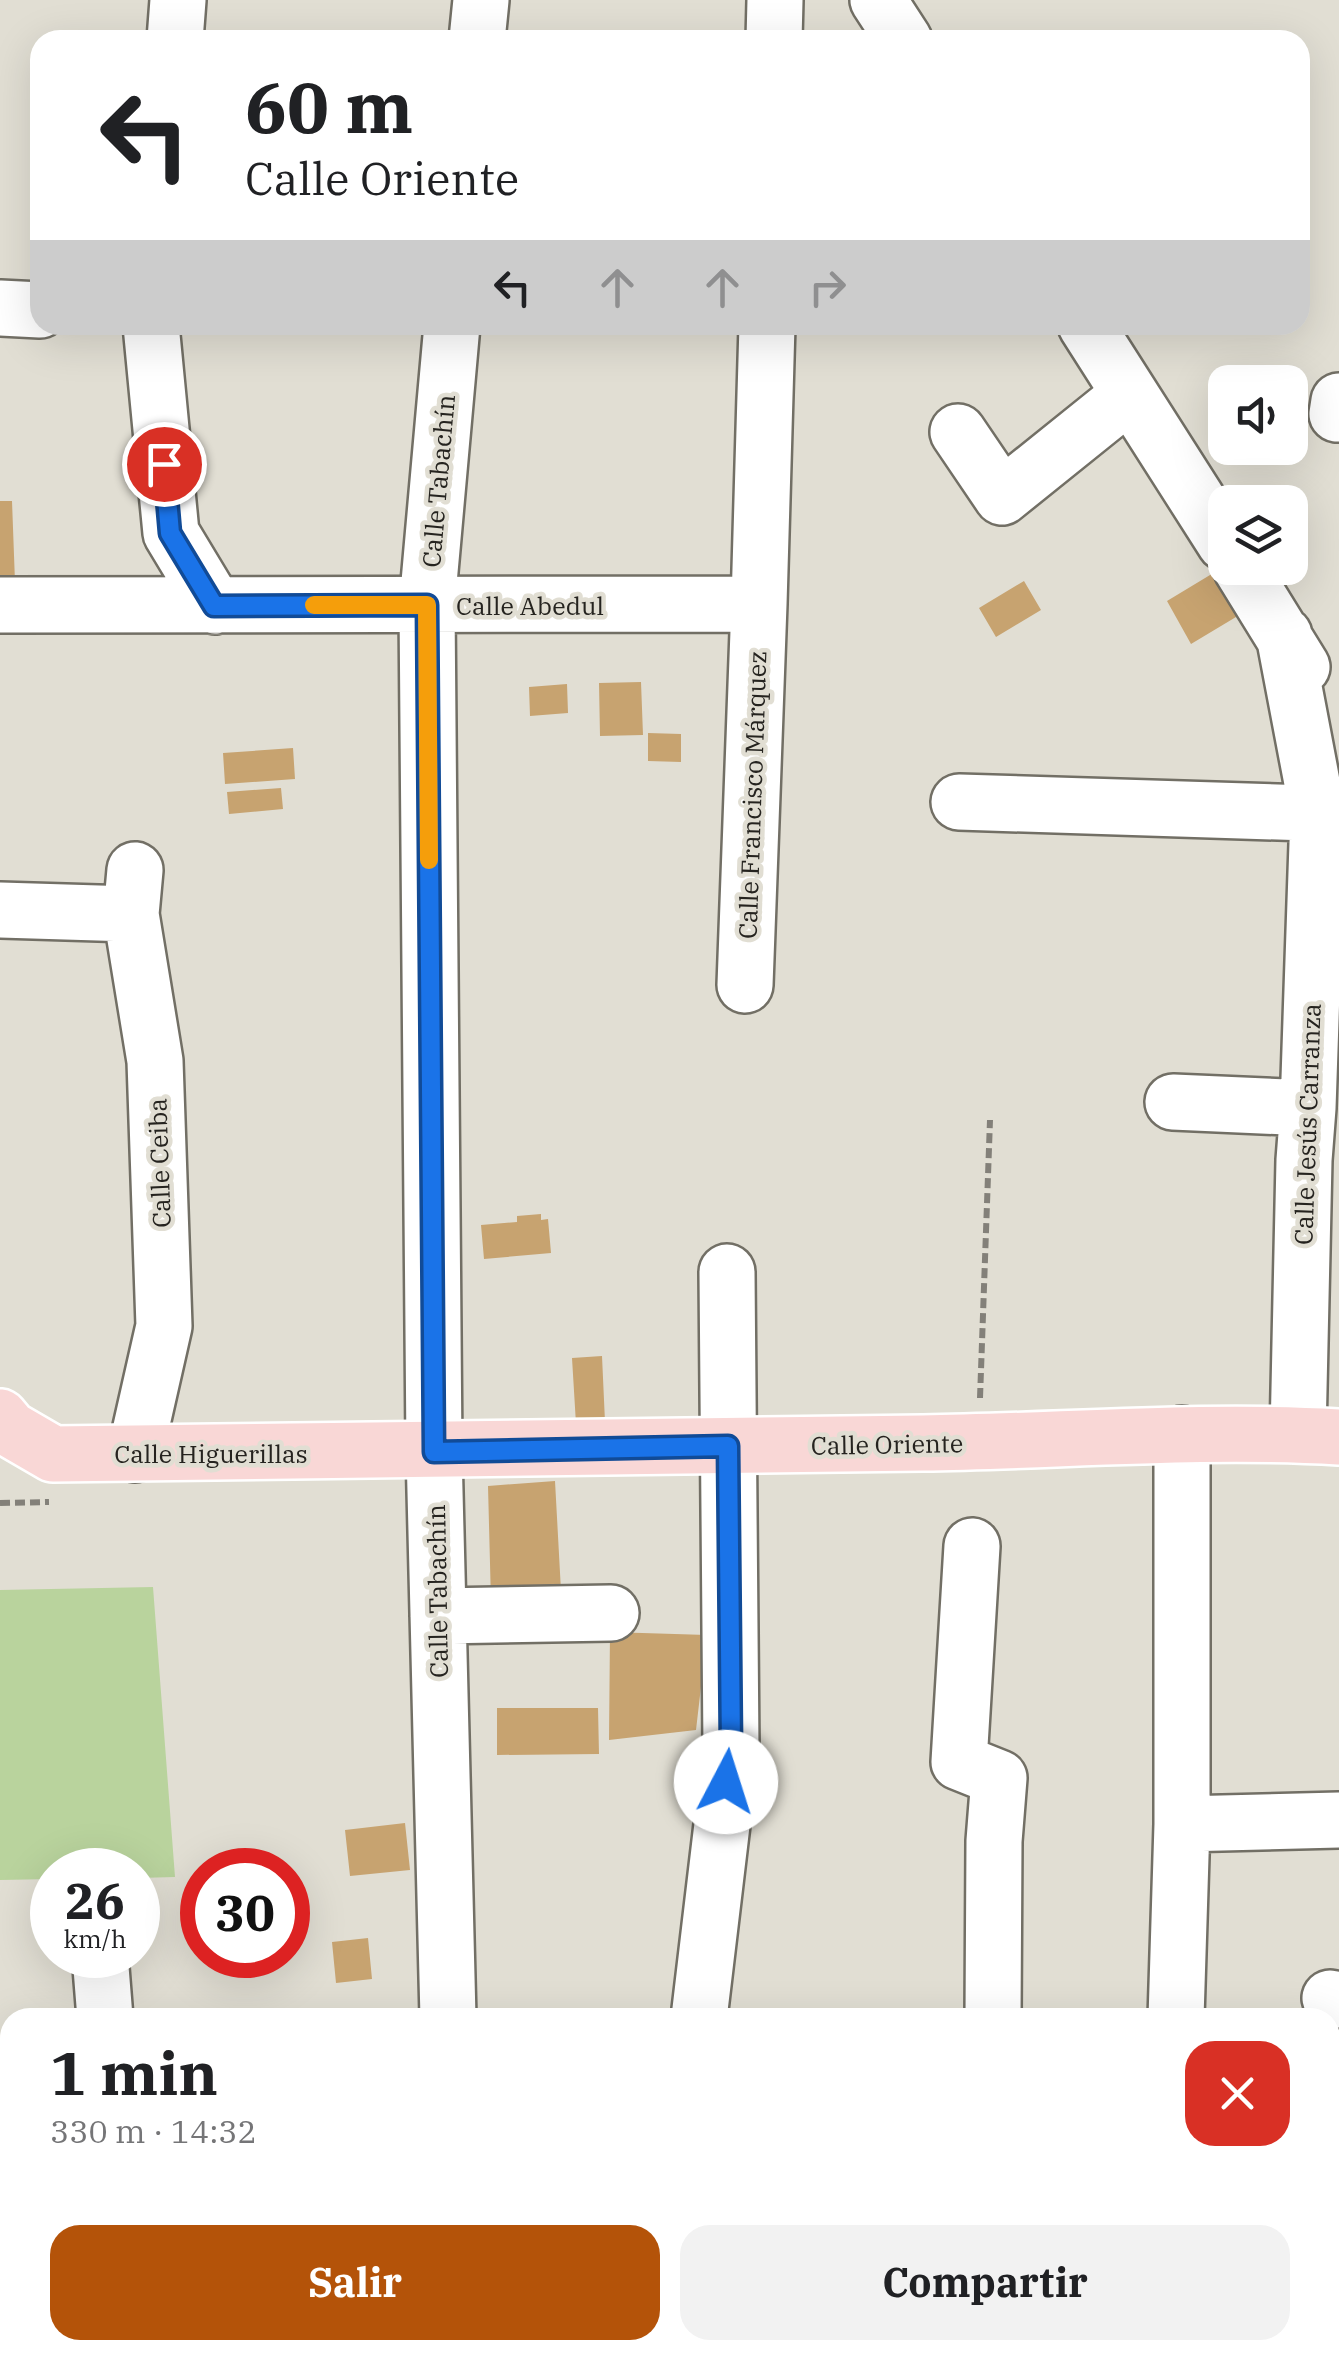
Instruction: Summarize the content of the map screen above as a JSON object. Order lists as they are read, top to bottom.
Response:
{
  "streets": {
    "main road": ["Calle Oriente", "Calle Higuerillas"],
    "street": [
      "Calle Tabachín",
      "Calle Abedul",
      "Calle Francisco Márquez",
      "Calle Jesús Carranza",
      "Calle Ceiba"
    ]
  },
  "crossings": [
    ["Calle Tabachín", "Calle Abedul"],
    ["Calle Tabachín", "Calle Oriente"],
    ["Calle Tabachín", "Calle Higuerillas"],
    ["Calle Abedul", "Calle Francisco Márquez"],
    ["Calle Jesús Carranza", "Calle Oriente"],
    ["Calle Ceiba", "Calle Higuerillas"],
    ["Calle Oriente", "Calle Higuerillas"]
  ],
  "page": {
    "turn": ["60 m", "Calle Oriente"],
    "speed": "26 km/h",
    "limit": "30",
    "heading": ["1 min", "330 m · 14:32"],
    "buttons": ["Salir", "Compartir"]
  }
}
